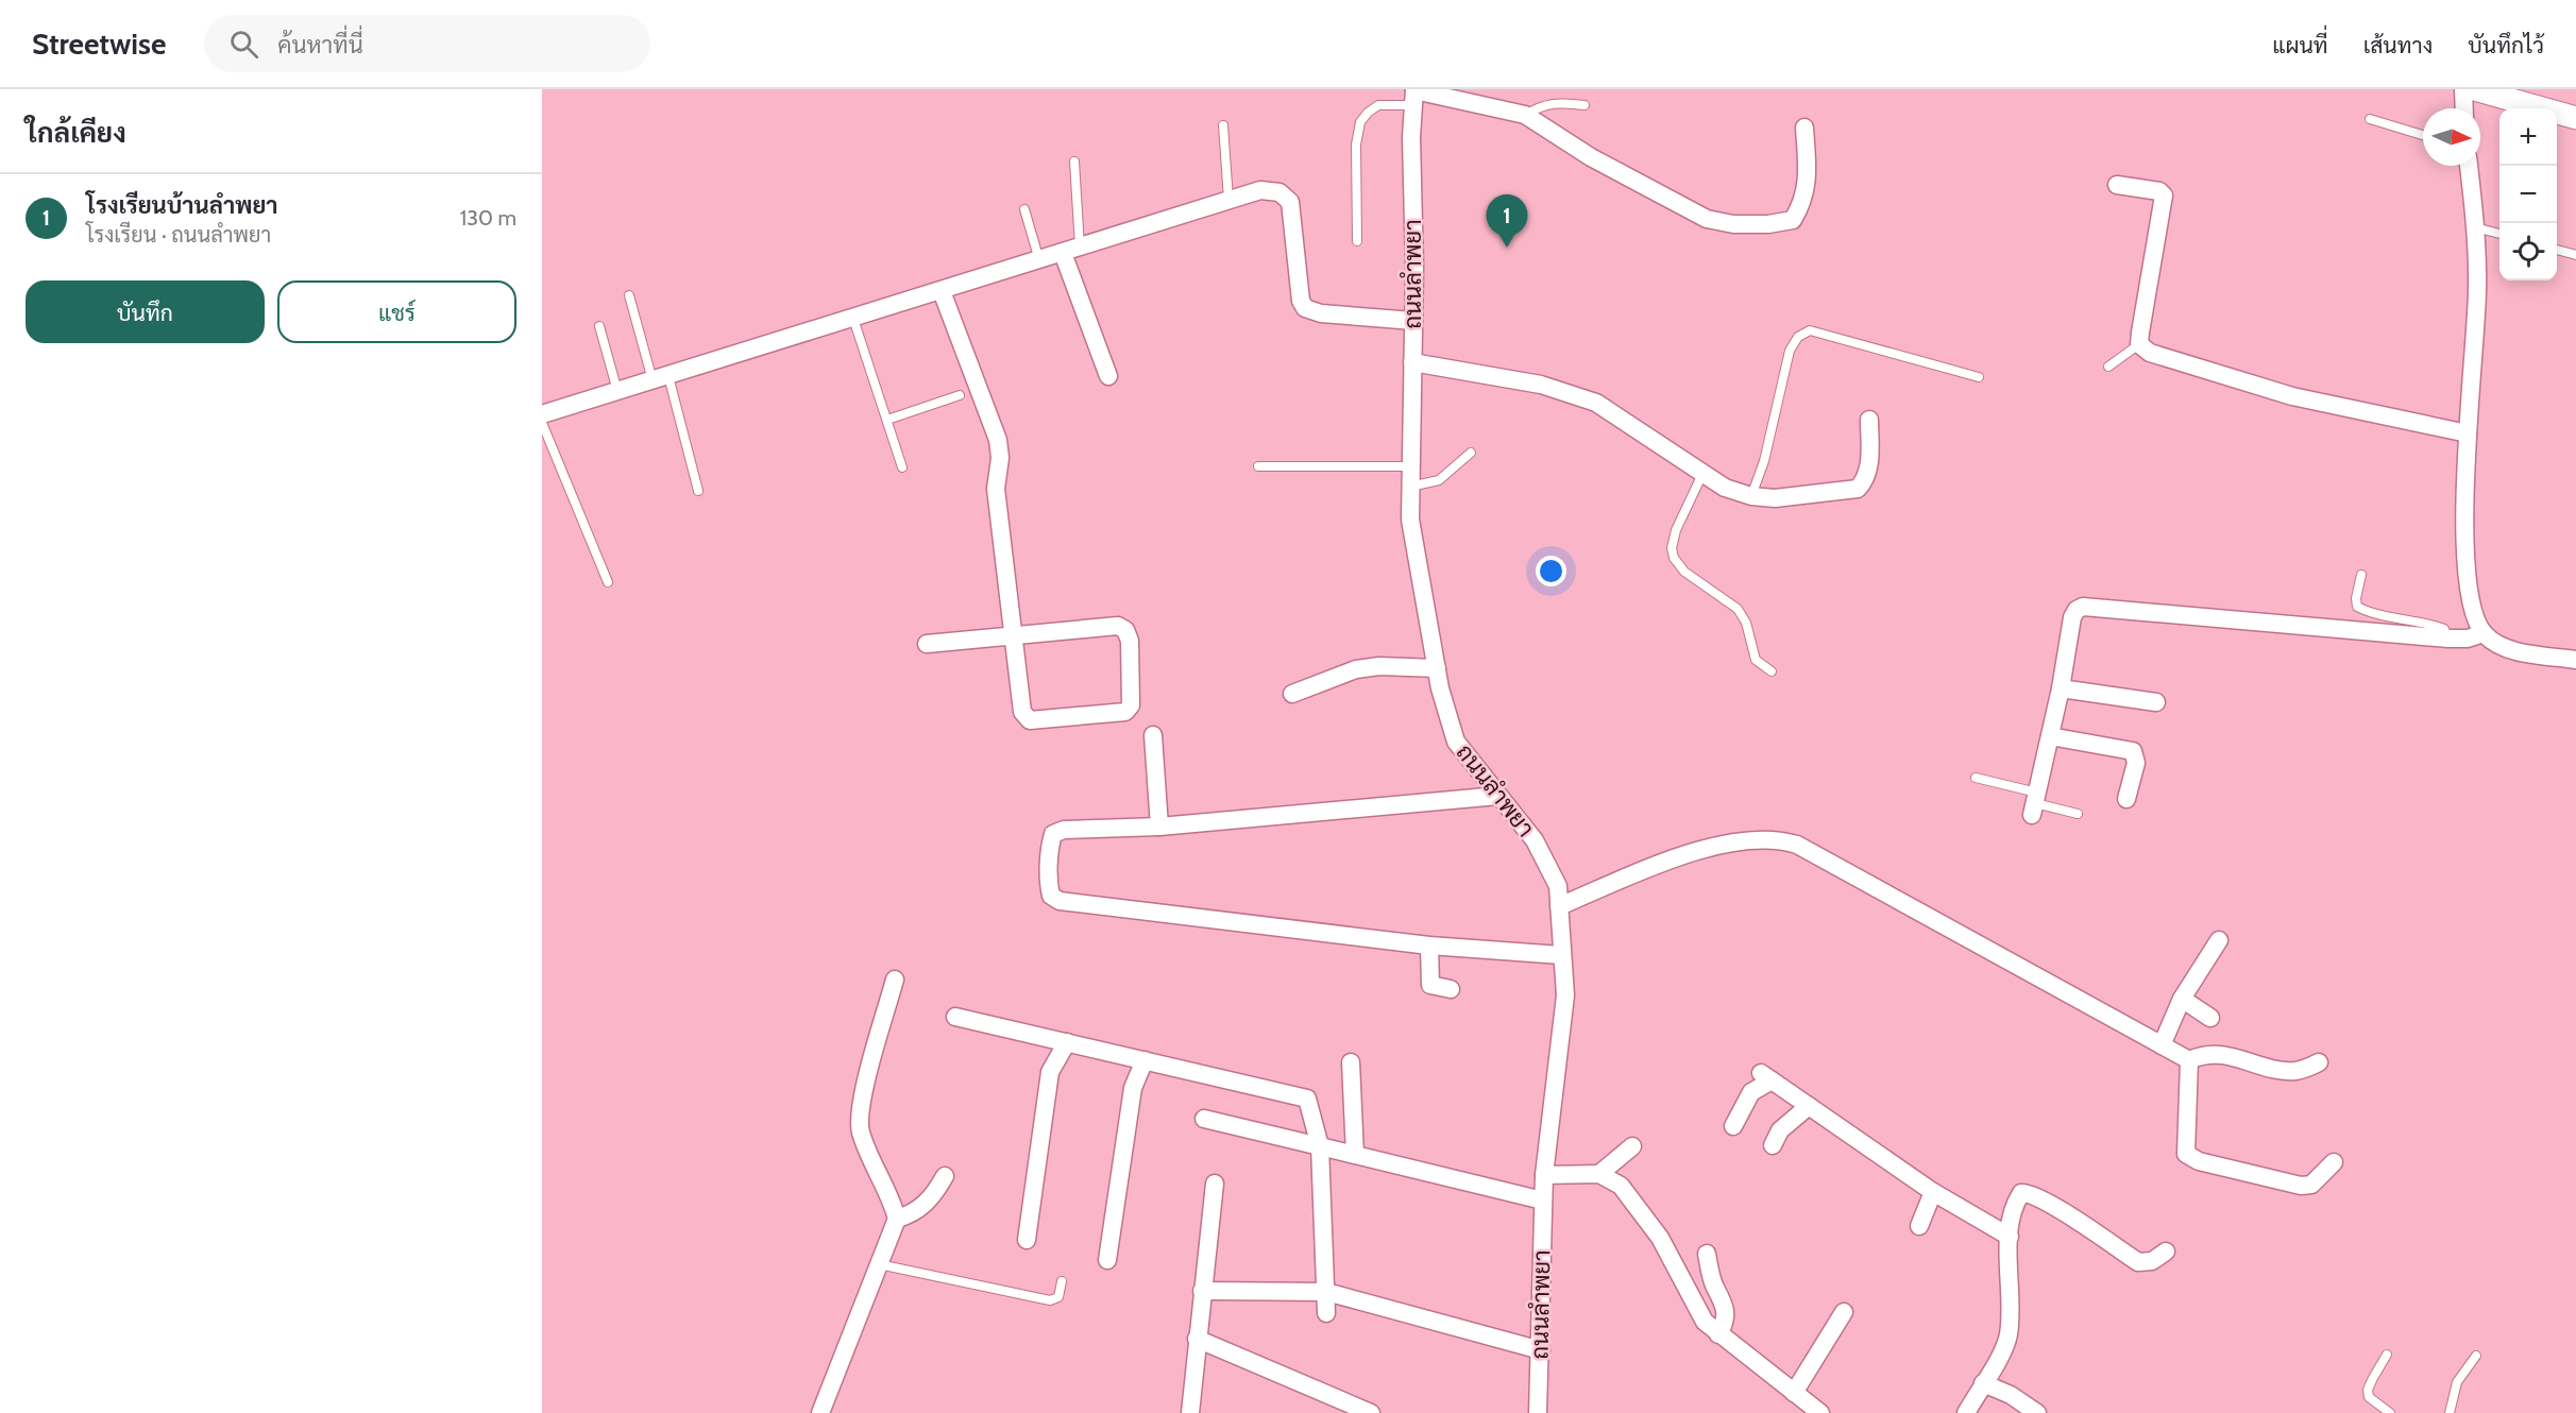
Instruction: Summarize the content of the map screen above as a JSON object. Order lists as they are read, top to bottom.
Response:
{
  "streets": {
    "street": ["ถนนลำพยา"]
  },
  "north": "right",
  "page": {
    "header": "Streetwise",
    "search": "ค้นหาที่นี่",
    "nav": ["แผนที่", "เส้นทาง", "บันทึกไว้"],
    "heading": "ใกล้เคียง",
    "map_buttons": ["+", "−"],
    "list": [
      {
        "mark": "1",
        "name": "โรงเรียนบ้านลำพยา",
        "note": "โรงเรียน · ถนนลำพยา",
        "value": "130 m"
      }
    ],
    "pins": "1",
    "buttons": ["บันทึก", "แชร์"]
  }
}
